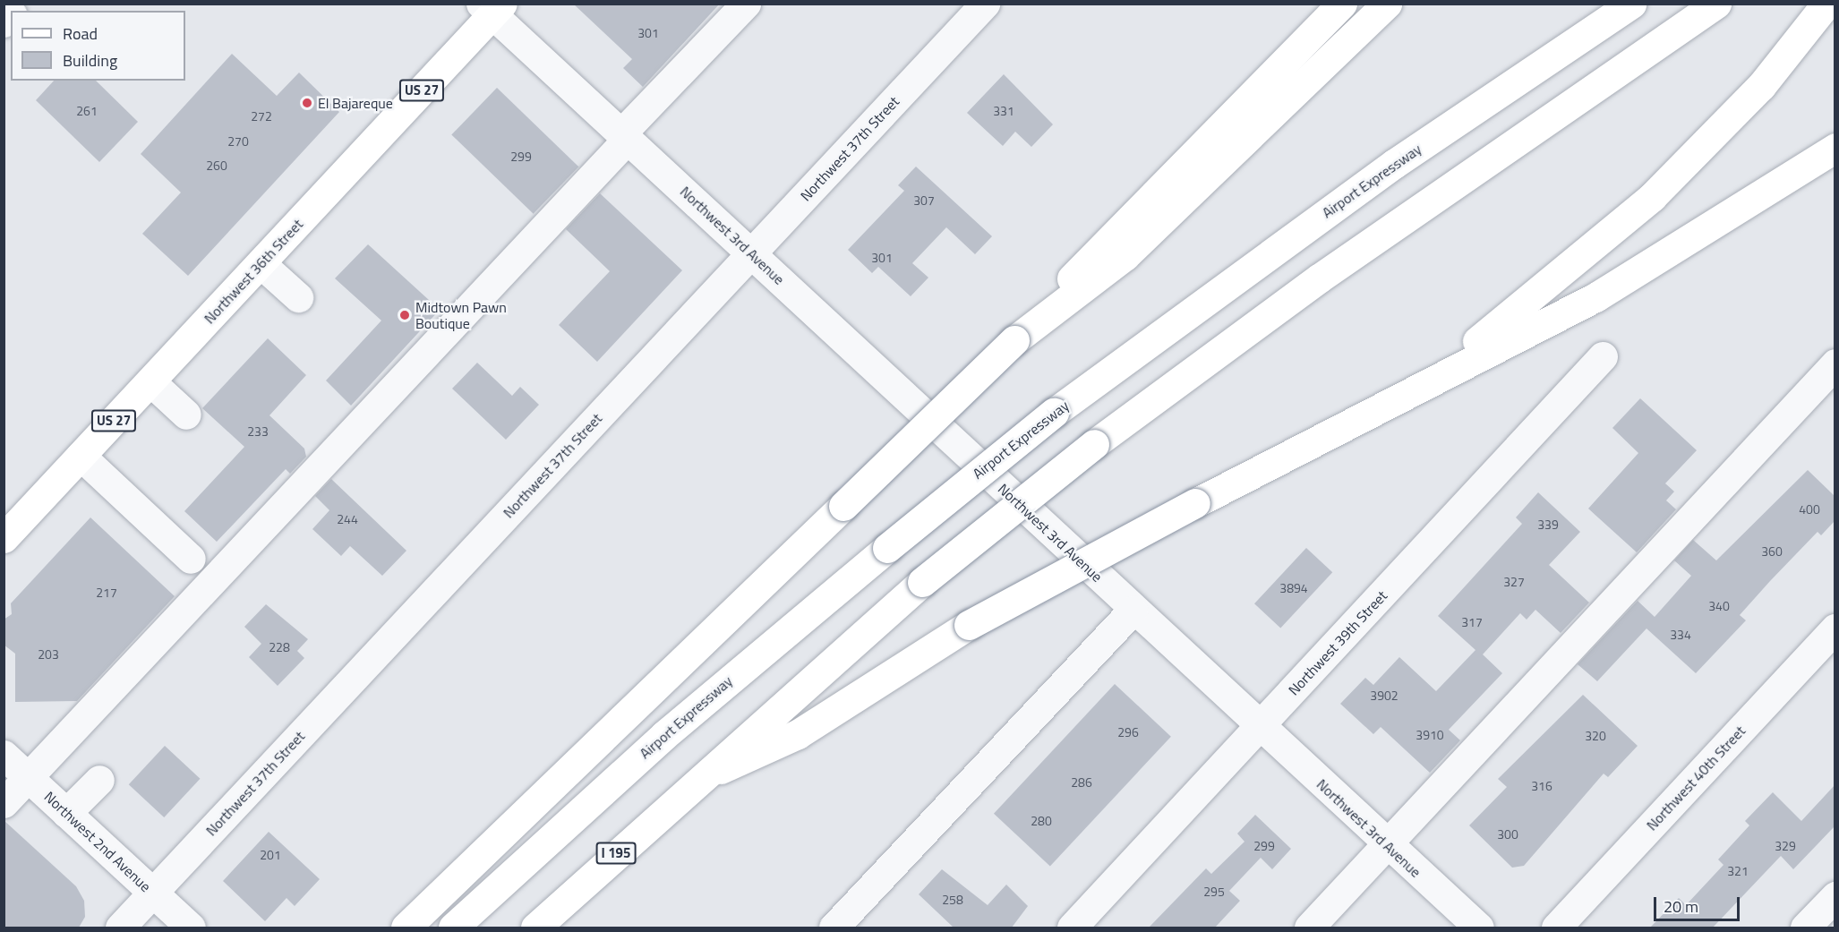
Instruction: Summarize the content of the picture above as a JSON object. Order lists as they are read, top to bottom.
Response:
{
  "streets": {
    "main road": [
      "US 27",
      "Airport Expressway",
      "Northwest 36th Street",
      "I 195"
    ],
    "street": [
      "Northwest 37th Street",
      "Northwest 3rd Avenue",
      "Northwest 39th Street",
      "Northwest 40th Street",
      "Northwest 2nd Avenue"
    ]
  },
  "crossings": [
    ["Northwest 37th Street", "Northwest 3rd Avenue"],
    ["Northwest 37th Street", "Northwest 2nd Avenue"],
    ["Northwest 3rd Avenue", "Northwest 36th Street"],
    ["Northwest 3rd Avenue", "Northwest 39th Street"]
  ],
  "places": ["El Bajareque", "Midtown Pawn Boutique"],
  "house_numbers": [
    "301",
    "261",
    "331",
    "272",
    "270",
    "299",
    "260",
    "307",
    "301",
    "233",
    "400",
    "244",
    "339",
    "360",
    "327",
    "3894",
    "217",
    "340",
    "317",
    "334",
    "228",
    "203",
    "3902",
    "296",
    "3910",
    "320",
    "286",
    "316",
    "280",
    "300",
    "299",
    "329",
    "201",
    "321",
    "295",
    "258"
  ],
  "legend": ["Road", "Building"],
  "scale_bar": "20 m"
}
